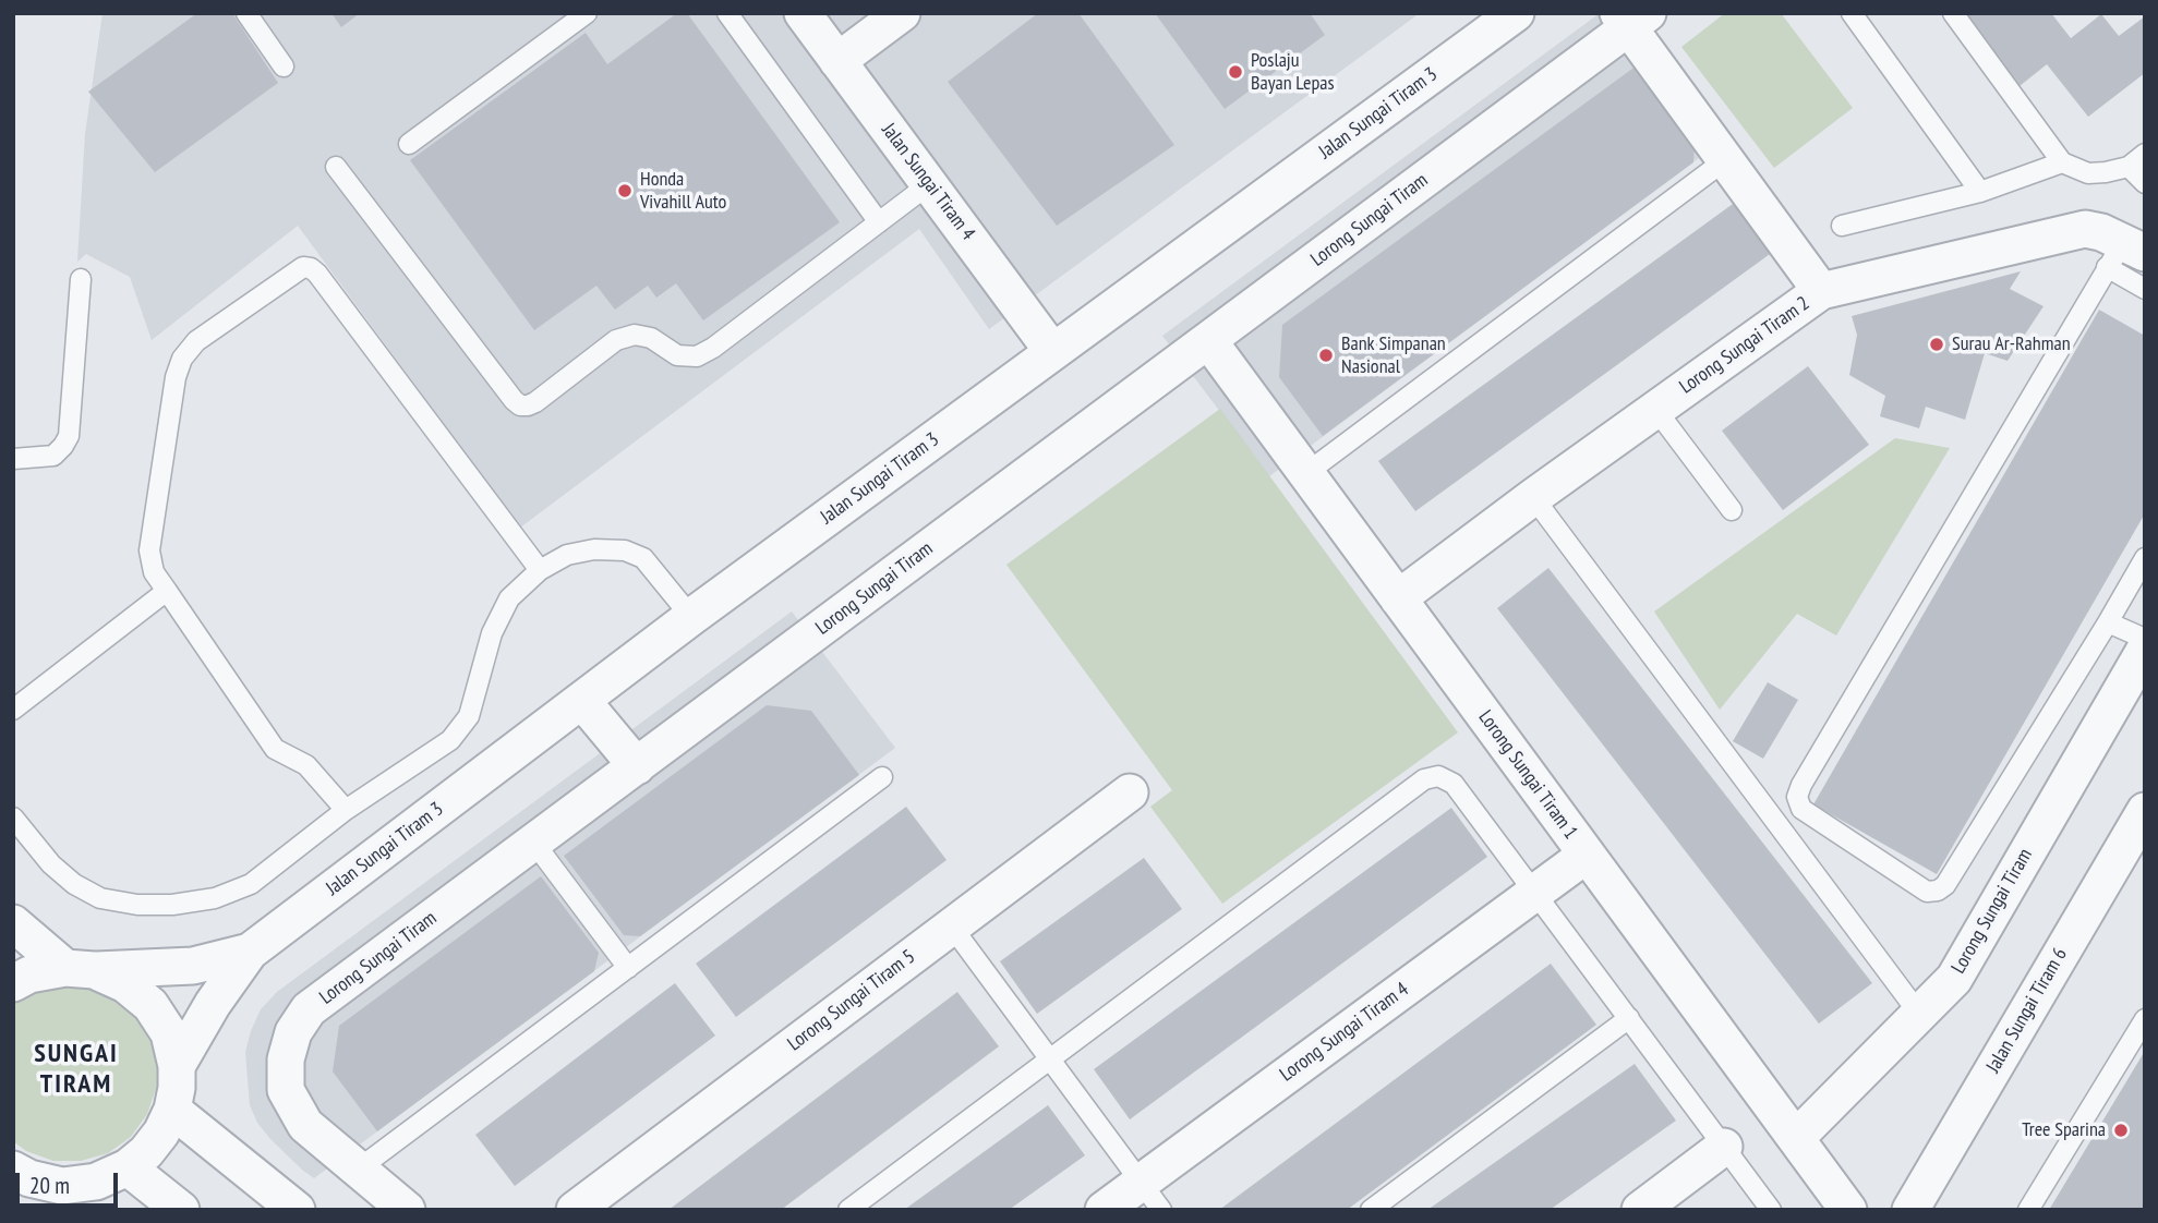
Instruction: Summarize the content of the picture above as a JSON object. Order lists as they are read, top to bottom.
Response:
{
  "streets": {
    "street": [
      "Jalan Sungai Tiram 3",
      "Jalan Sungai Tiram 4",
      "Lorong Sungai Tiram",
      "Lorong Sungai Tiram 2",
      "Lorong Sungai Tiram 1",
      "Lorong Sungai Tiram 5",
      "Jalan Sungai Tiram 6",
      "Lorong Sungai Tiram 4"
    ]
  },
  "crossings": [
    ["Jalan Sungai Tiram 3", "Jalan Sungai Tiram 4"],
    ["Lorong Sungai Tiram", "Lorong Sungai Tiram 1"],
    ["Lorong Sungai Tiram 2", "Lorong Sungai Tiram 1"],
    ["Lorong Sungai Tiram 1", "Lorong Sungai Tiram 4"]
  ],
  "districts": ["SUNGAI TIRAM"],
  "places": [
    "Poslaju Bayan Lepas",
    "Honda Vivahill Auto",
    "Surau Ar-Rahman",
    "Bank Simpanan Nasional",
    "Tree Sparina"
  ],
  "scale_bar": "20 m"
}
